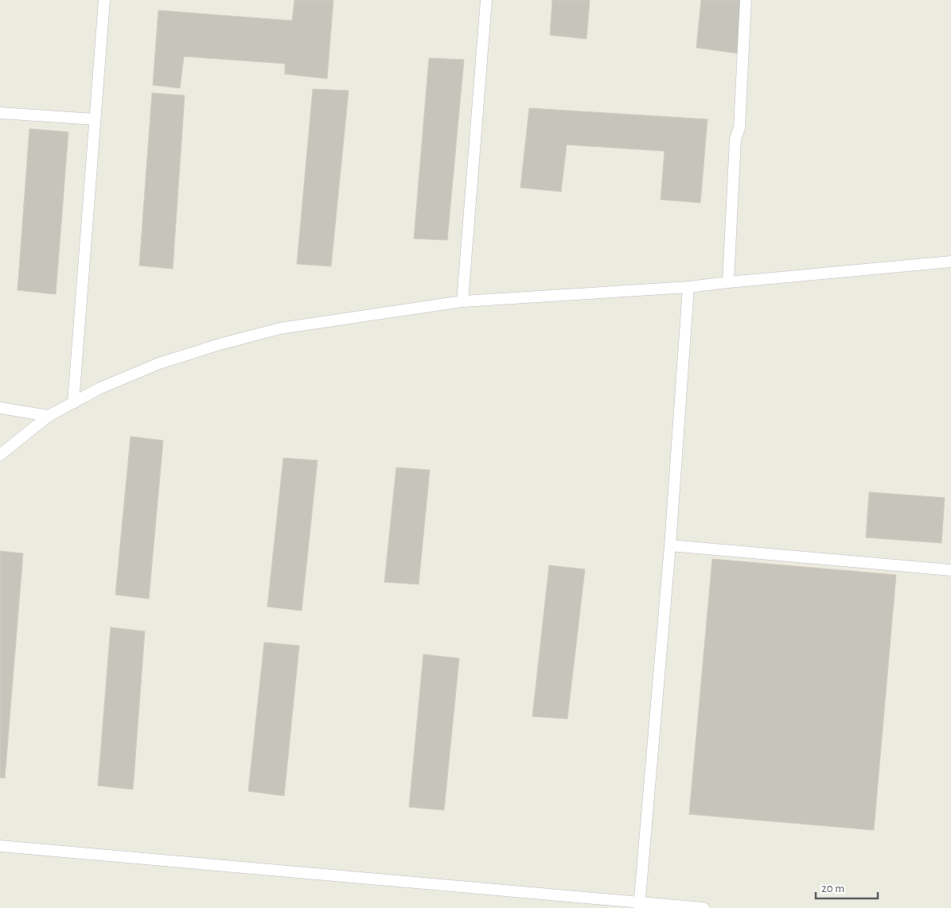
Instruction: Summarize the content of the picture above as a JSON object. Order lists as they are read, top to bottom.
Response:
{
  "scale_bar": "20 m"
}
